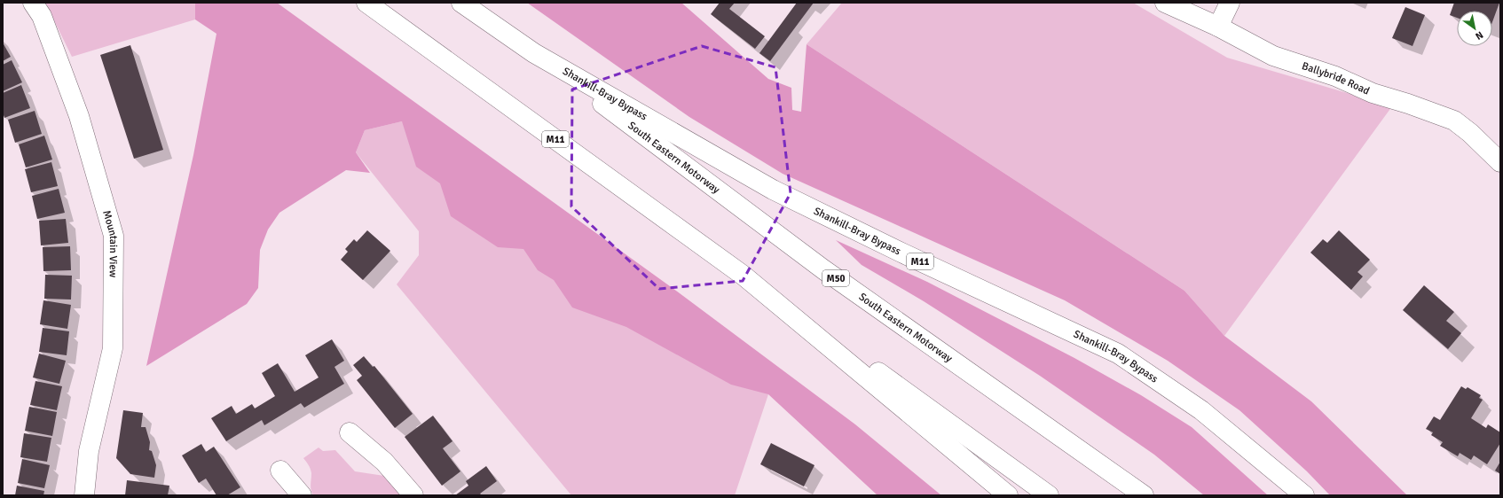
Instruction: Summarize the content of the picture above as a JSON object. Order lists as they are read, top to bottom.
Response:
{
  "streets": {
    "main road": [
      "Ballybride Road",
      "Shankill-Bray Bypass",
      "M11",
      "South Eastern Motorway",
      "Mountain View",
      "M50"
    ]
  },
  "crossings": [
    ["Shankill-Bray Bypass", "South Eastern Motorway"]
  ],
  "north": "bottom right"
}
